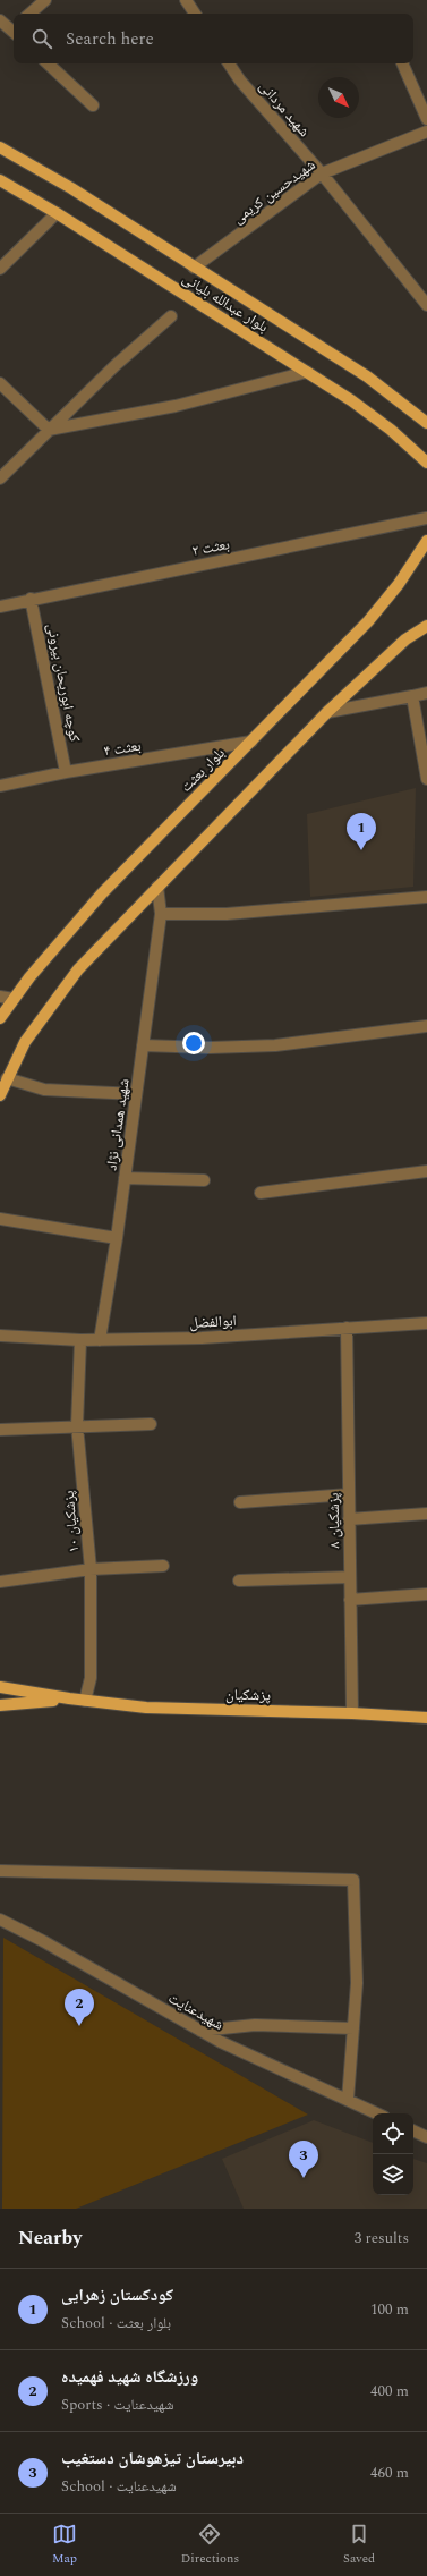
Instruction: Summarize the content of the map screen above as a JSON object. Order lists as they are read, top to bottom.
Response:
{
  "streets": {
    "main road": ["بلوار عبدالله بلیانی", "بلوار بعثت", "پزشکیان"],
    "street": [
      "شهید مردانی",
      "شهیدحسین کریمی",
      "بعثت ۲",
      "کوچه ابوریحان بیرونی",
      "بعثت ۴",
      "شهید همدانی نژاد",
      "ابوالفضل",
      "پزشکیان ۸",
      "پزشکیان ۱۰",
      "شهیدعنایت"
    ]
  },
  "crossings": [
    ["شهید مردانی", "شهیدحسین کریمی"],
    ["شهیدحسین کریمی", "بلوار عبدالله بلیانی"],
    ["بعثت ۲", "کوچه ابوریحان بیرونی"],
    ["کوچه ابوریحان بیرونی", "بعثت ۴"],
    ["بعثت ۴", "بلوار بعثت"],
    ["شهید همدانی نژاد", "ابوالفضل"],
    ["ابوالفضل", "پزشکیان ۸"],
    ["ابوالفضل", "پزشکیان ۱۰"],
    ["پزشکیان ۸", "پزشکیان"],
    ["پزشکیان ۱۰", "پزشکیان"]
  ],
  "north": "bottom right",
  "page": {
    "search": "Search here",
    "pins": ["1", "2", "3"],
    "heading": ["Nearby", "3 results"],
    "list": [
      {
        "mark": "1",
        "name": "کودکستان زهرایی",
        "note": "School · بلوار بعثت",
        "value": "100 m"
      },
      {
        "mark": "2",
        "name": "ورزشگاه شهید فهمیده",
        "note": "Sports · شهیدعنایت",
        "value": "400 m"
      },
      {
        "mark": "3",
        "name": "دبیرستان تیزهوشان دستغيب",
        "note": "School · شهیدعنایت",
        "value": "460 m"
      }
    ],
    "nav": ["Map", "Directions", "Saved"]
  }
}
